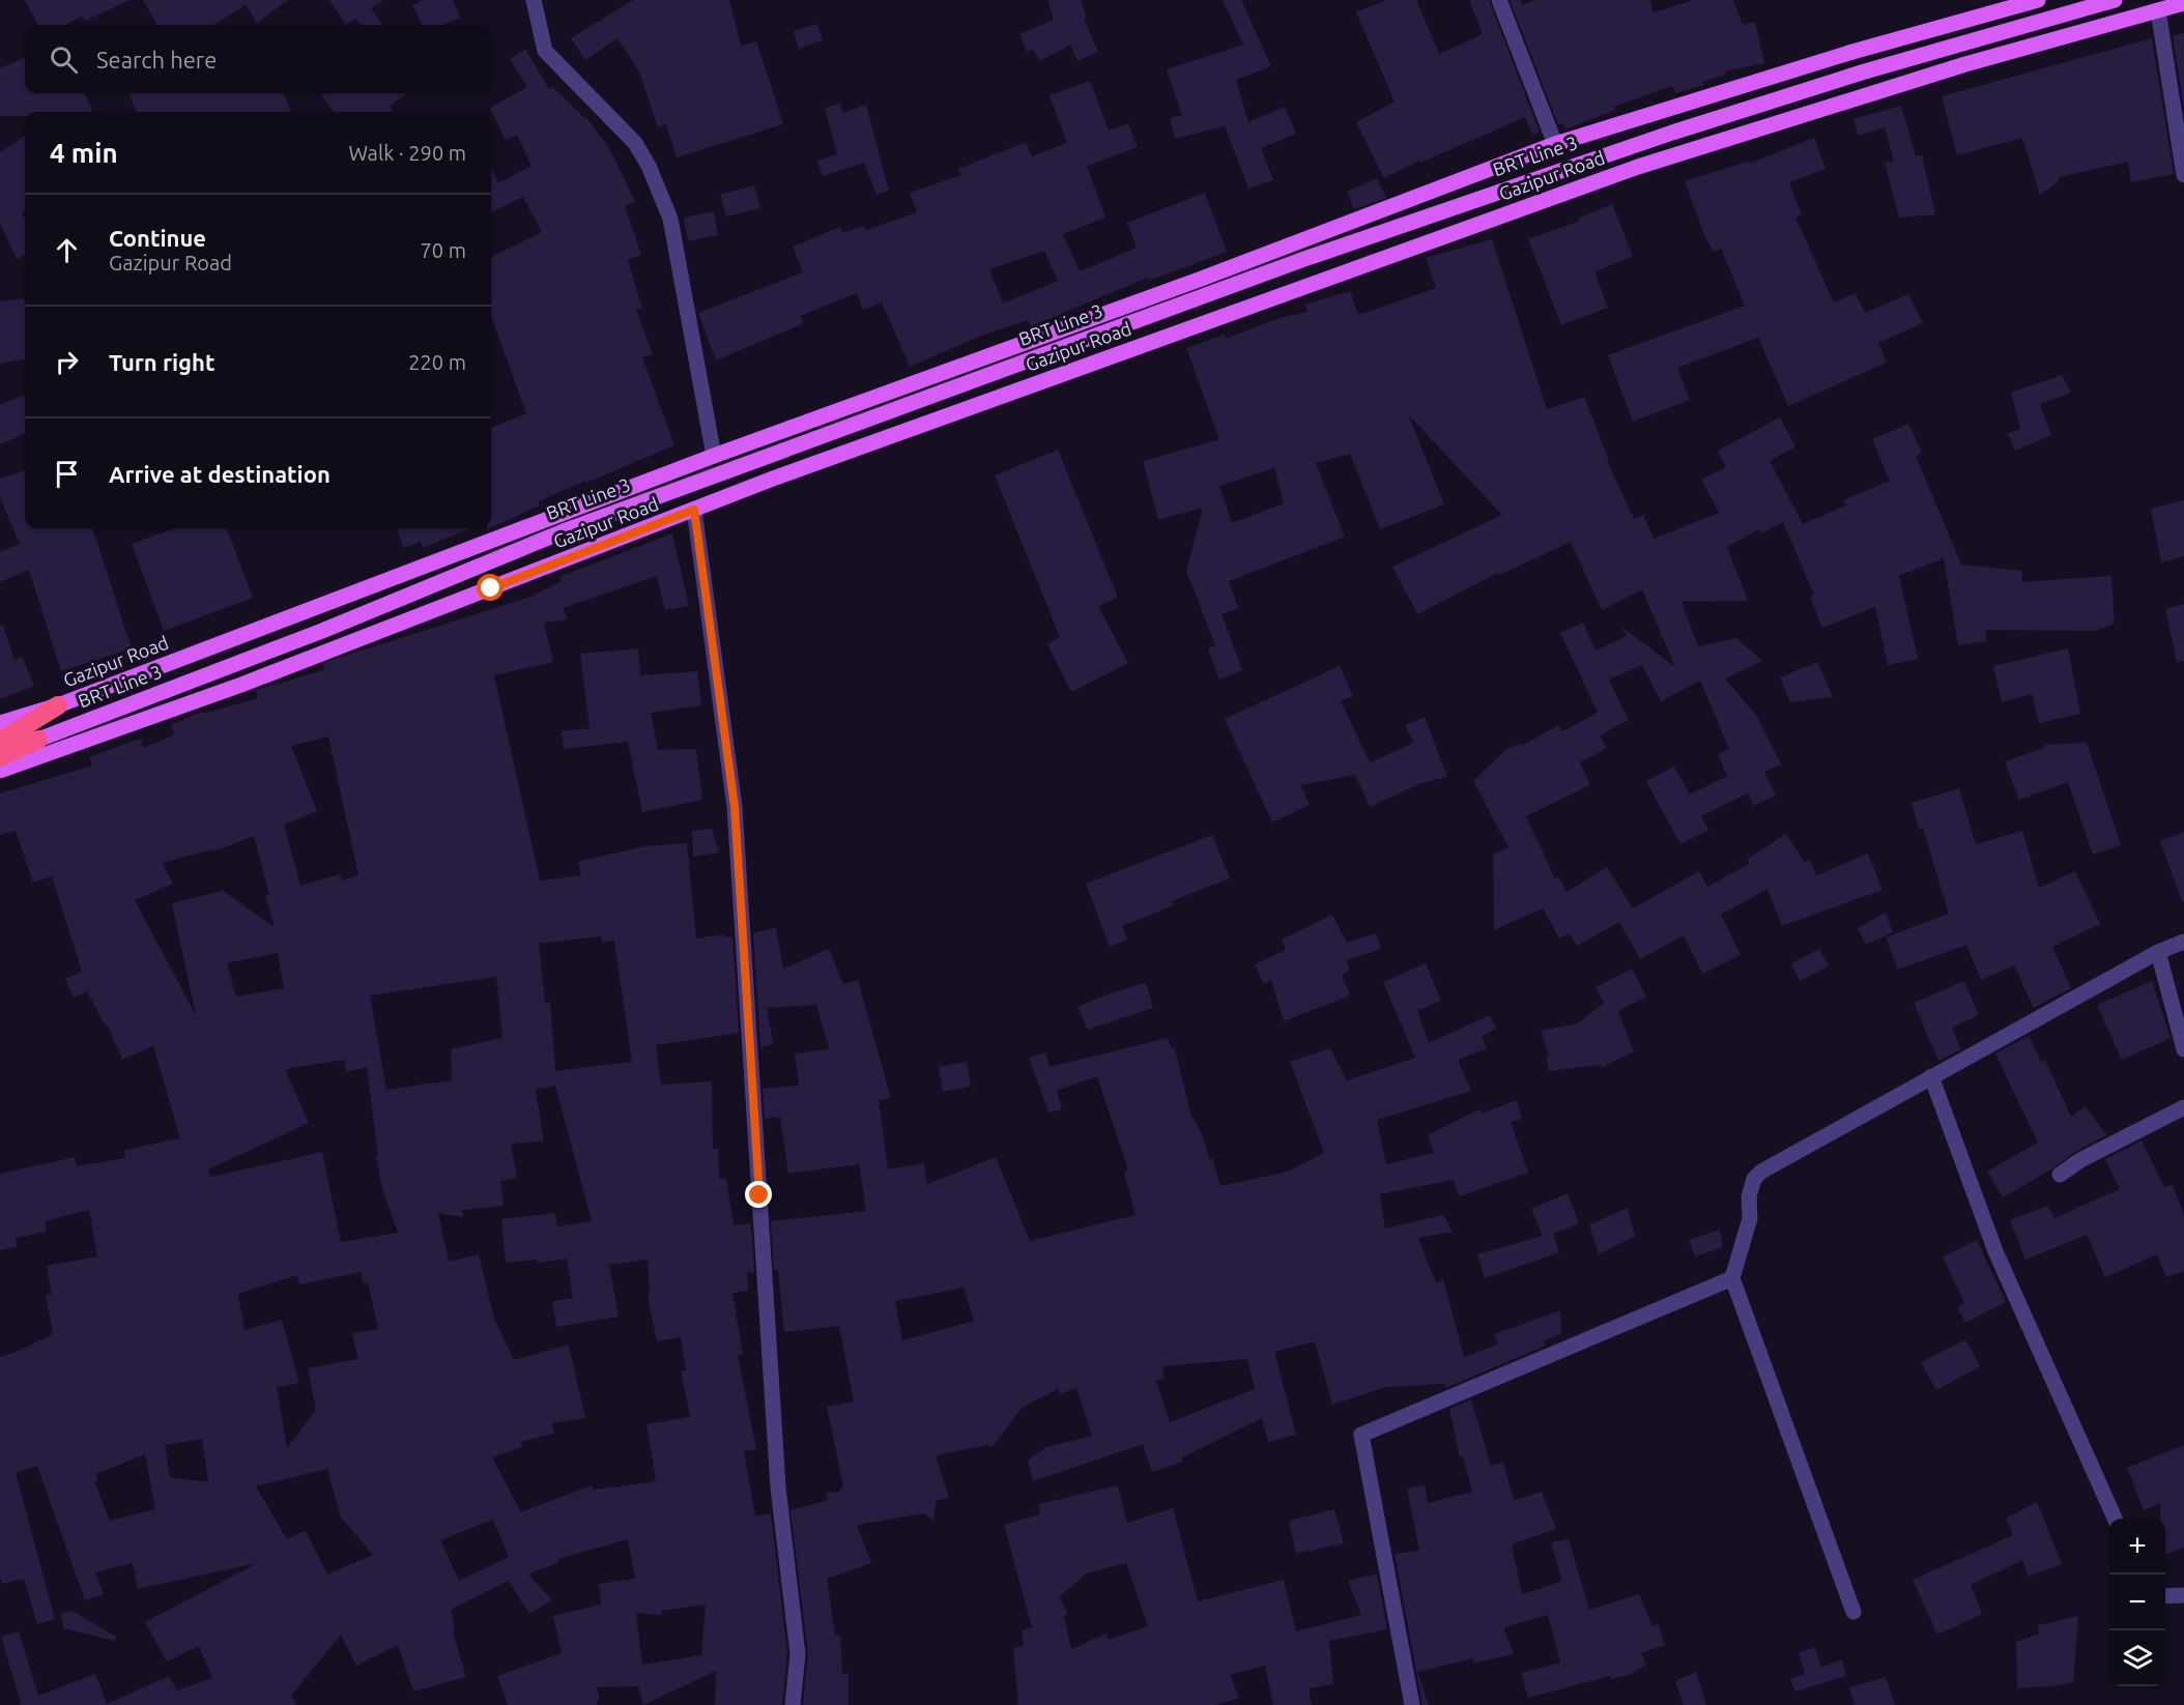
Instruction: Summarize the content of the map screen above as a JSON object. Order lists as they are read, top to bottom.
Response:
{
  "streets": {
    "highway": ["BRT Line 3"],
    "main road": ["Gazipur Road"]
  },
  "page": {
    "search": "Search here",
    "heading": ["4 min", "Walk · 290 m"],
    "list": [
      ["Continue", "Gazipur Road", "70 m"],
      ["Turn right", "220 m"],
      "Arrive at destination"
    ],
    "map_buttons": ["+", "−"]
  }
}
